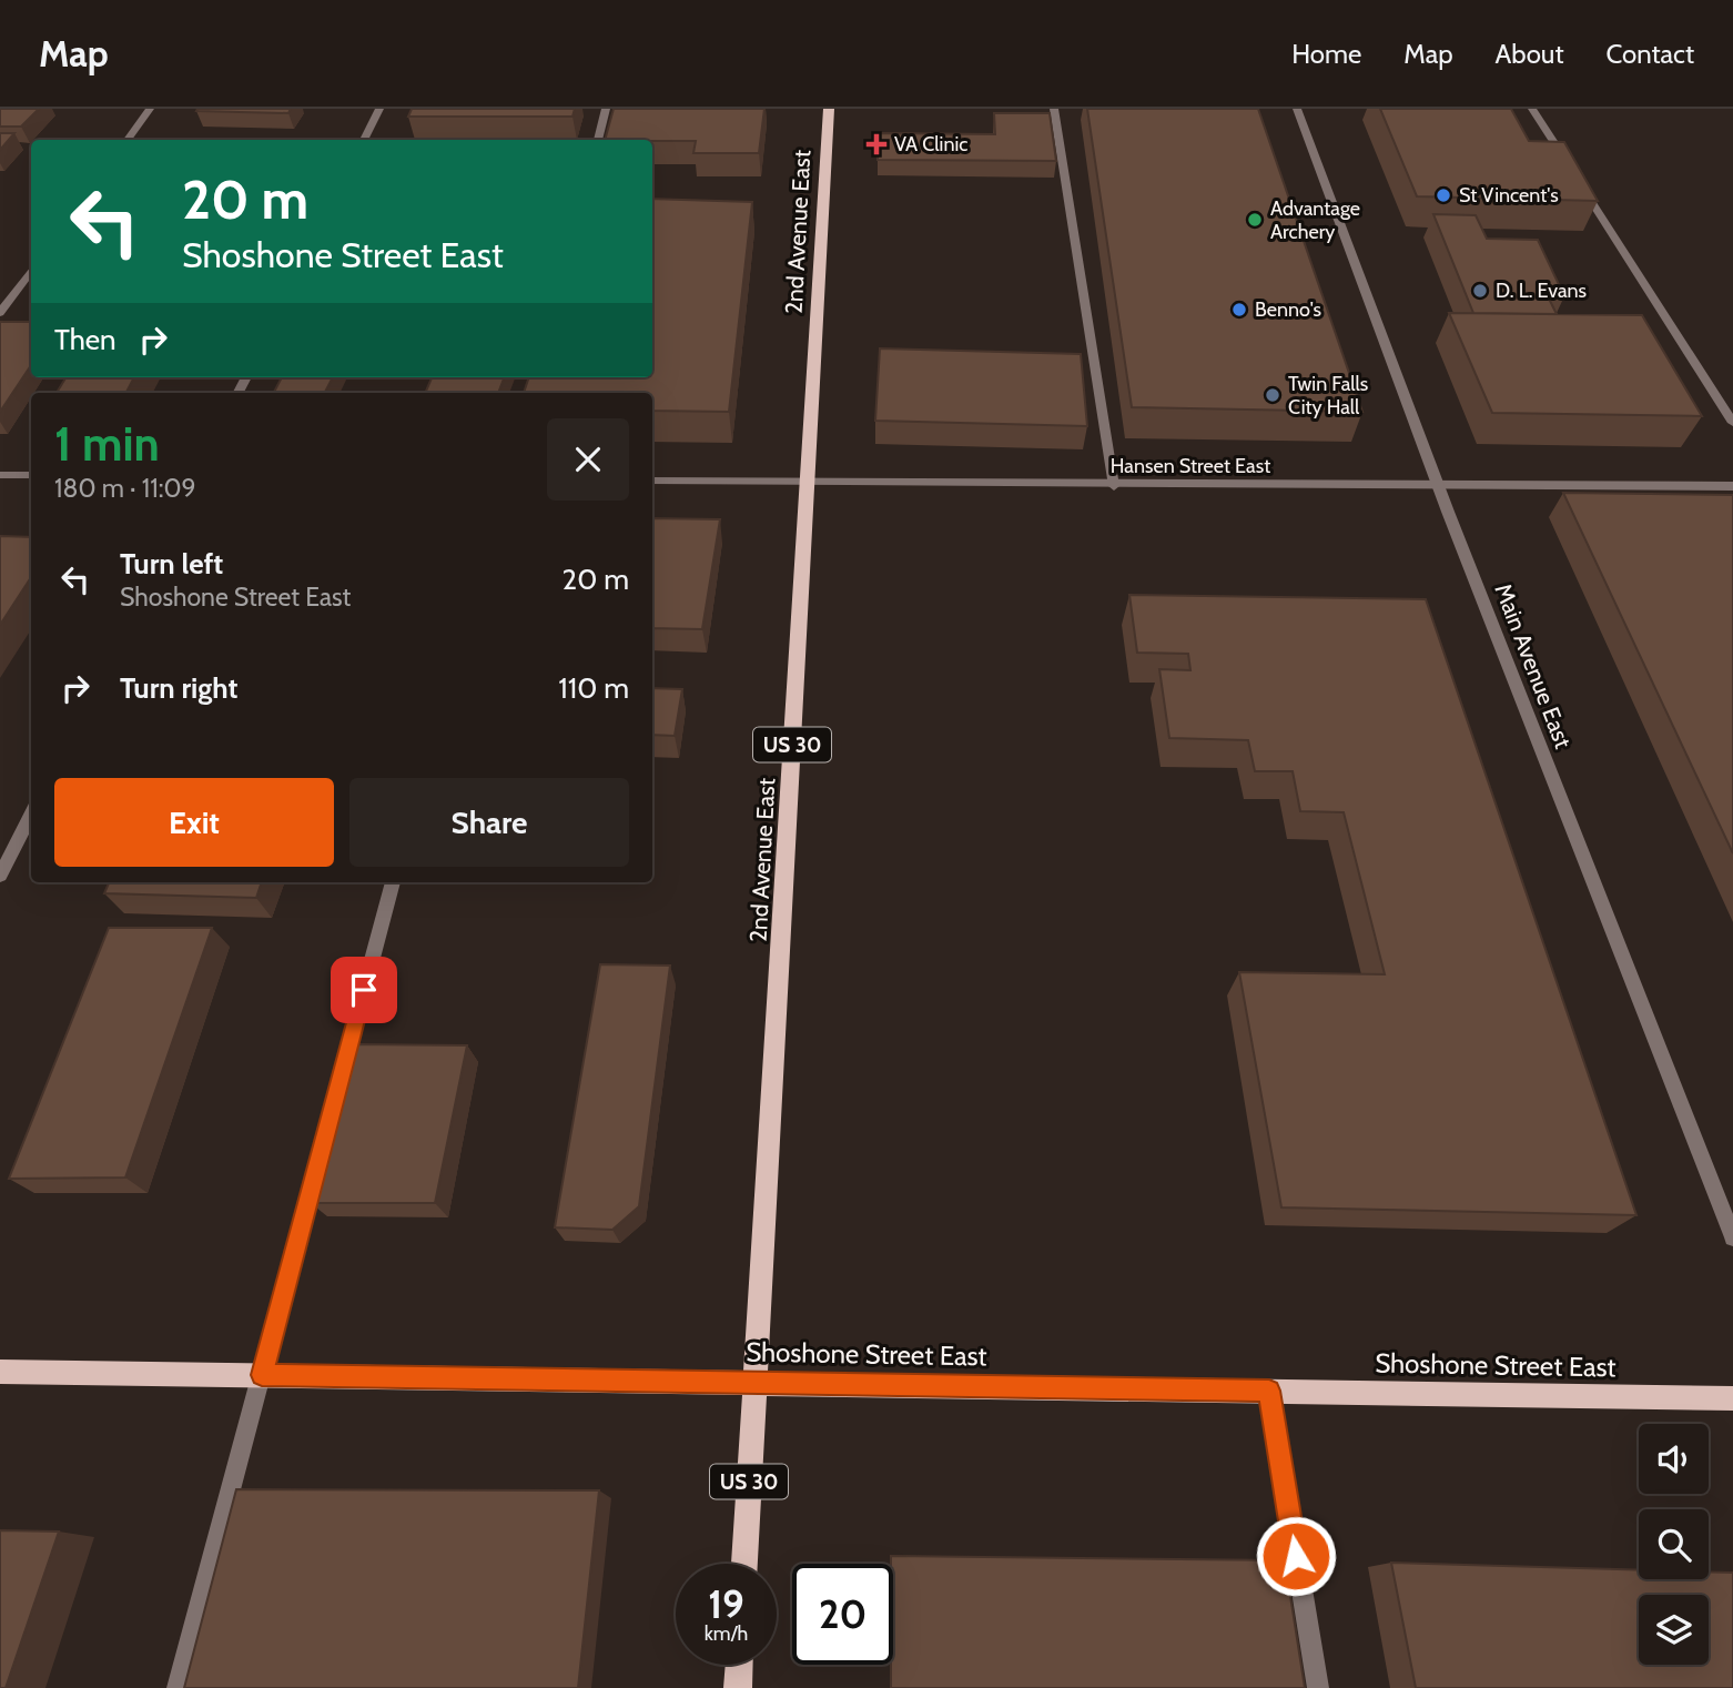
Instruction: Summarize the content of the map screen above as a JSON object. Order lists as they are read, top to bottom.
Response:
{
  "streets": {
    "main road": ["2nd Avenue East", "US 30", "Shoshone Street East"],
    "street": ["Hansen Street East", "Main Avenue East"]
  },
  "crossings": [
    ["2nd Avenue East", "Hansen Street East"],
    ["2nd Avenue East", "US 30"],
    ["2nd Avenue East", "Shoshone Street East"],
    ["Hansen Street East", "Main Avenue East"],
    ["US 30", "Shoshone Street East"]
  ],
  "places": {
    "health": ["VA Clinic"],
    "other": [
      "St Vincent's",
      "Advantage Archery",
      "D. L. Evans",
      "Benno's",
      "Twin Falls City Hall"
    ]
  },
  "page": {
    "header": "Map",
    "nav": [
      "Home",
      "Map",
      "About",
      "Contact"
    ],
    "turn": ["20 m", "Shoshone Street East"],
    "then": "Then",
    "heading": ["1 min", "180 m · 11:09"],
    "list": [
      {
        "name": "Turn left",
        "note": "Shoshone Street East",
        "value": "20 m"
      },
      {
        "name": "Turn right",
        "value": "110 m"
      }
    ],
    "buttons": ["Exit", "Share"],
    "speed": "19 km/h",
    "limit": "20"
  }
}
